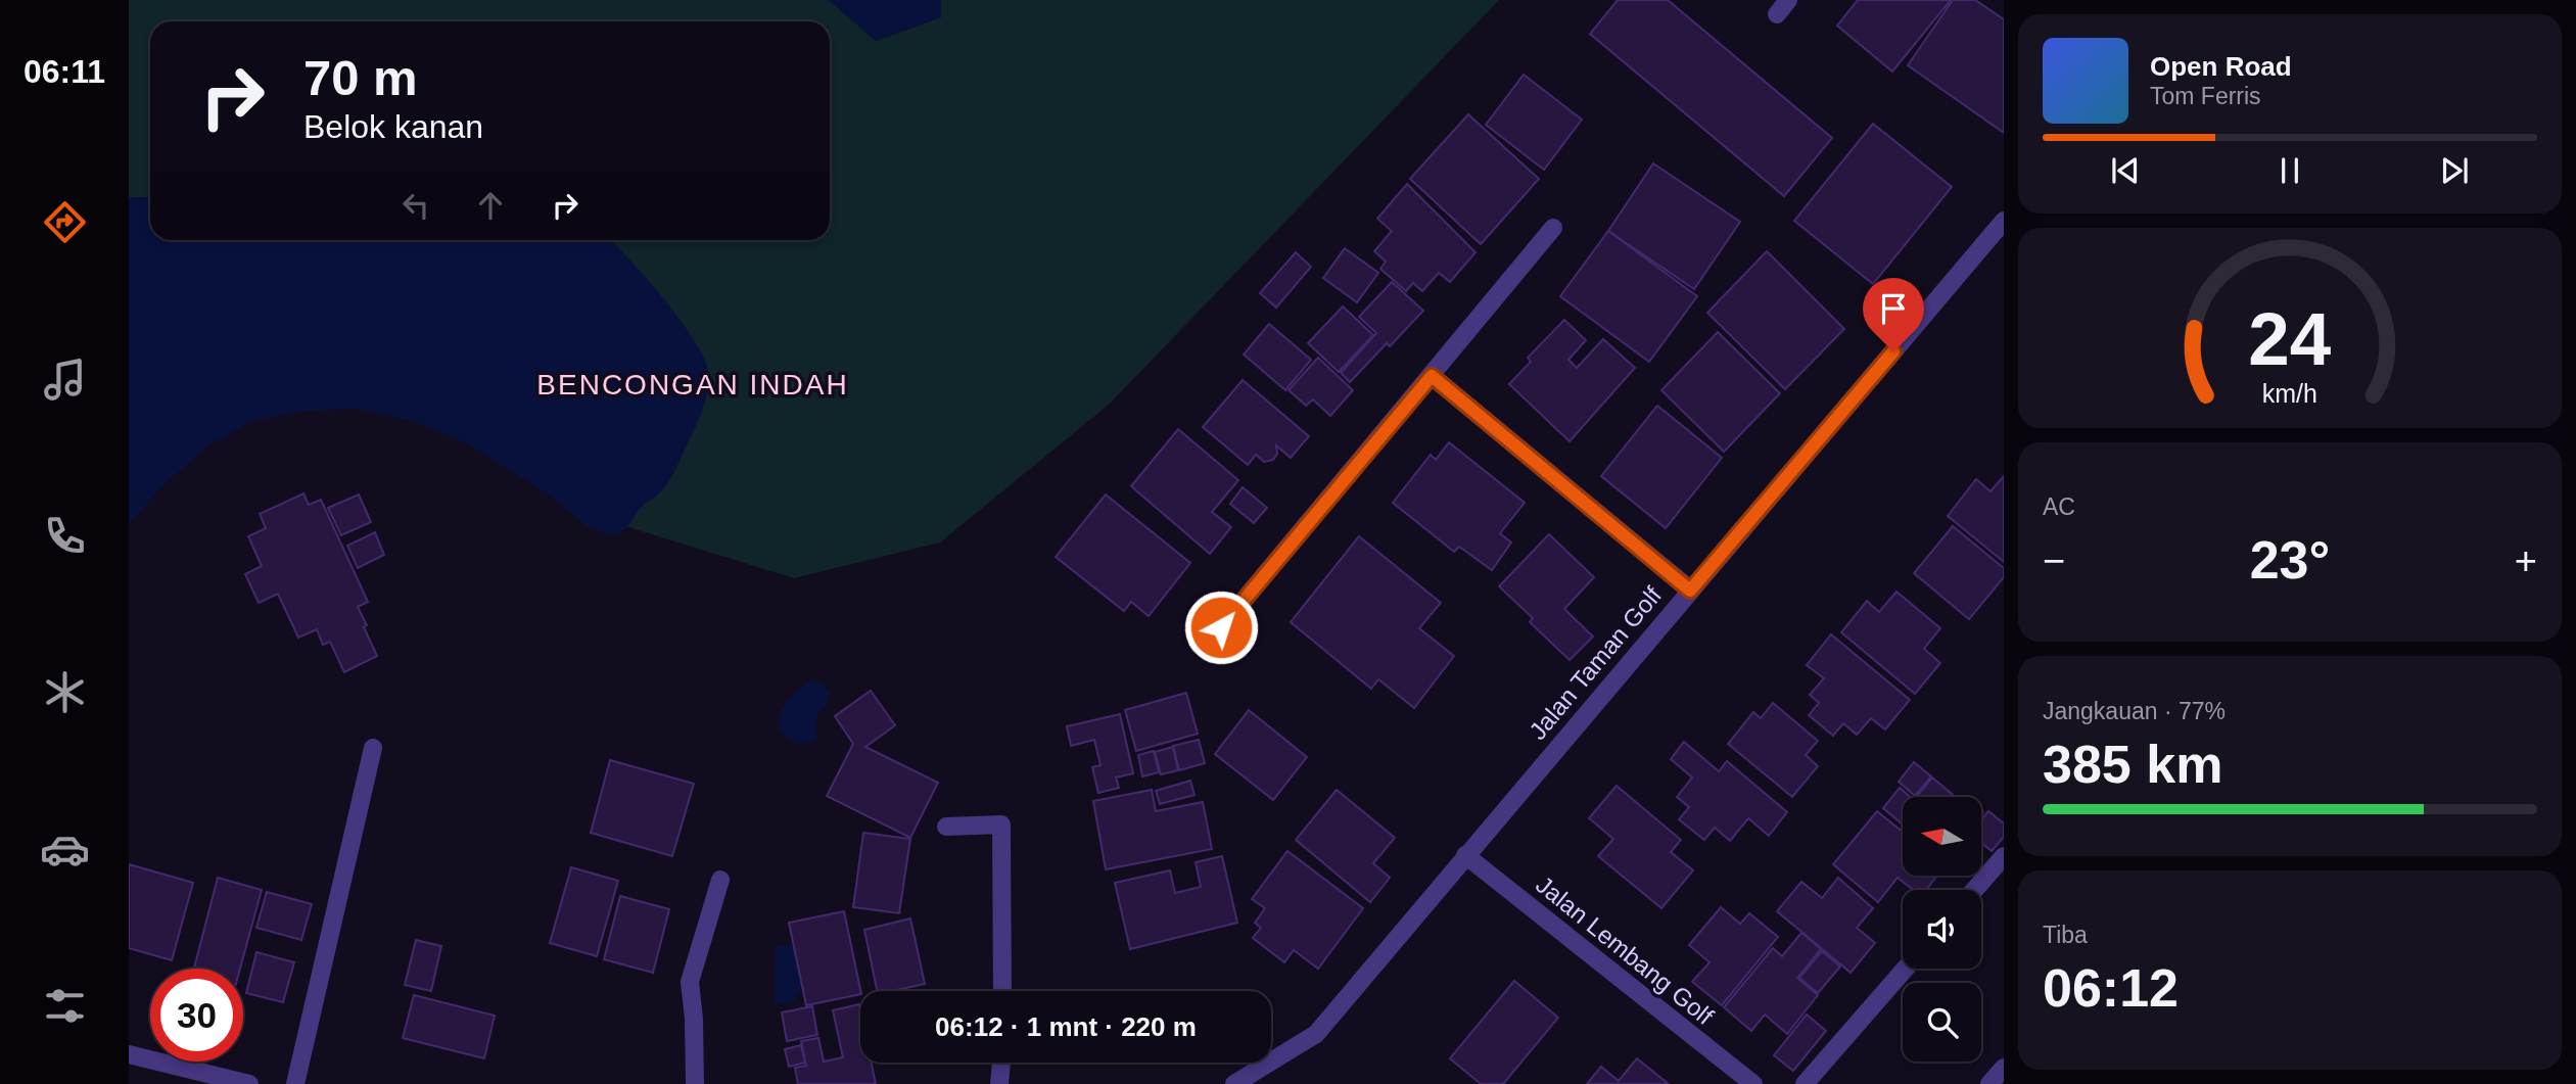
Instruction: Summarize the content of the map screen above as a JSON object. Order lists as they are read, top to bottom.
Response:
{
  "streets": {
    "street": ["Jalan Taman Golf", "Jalan Lembang Golf"]
  },
  "crossings": [
    ["Jalan Taman Golf", "Jalan Lembang Golf"]
  ],
  "districts": ["BENCONGAN INDAH"],
  "north": "left",
  "page": {
    "tabs": "06:11",
    "turn": ["70 m", "Belok kanan"],
    "song": ["Open Road", "Tom Ferris"],
    "tile": [
      "AC",
      ["Jangkauan · 77%", "385 km"],
      ["Tiba", "06:12"]
    ],
    "heat": ["−", "23°", "+"],
    "limit": "30",
    "trip": "06:12 · 1 mnt · 220 m",
    "gauge": ["24", "km/h"]
  }
}
